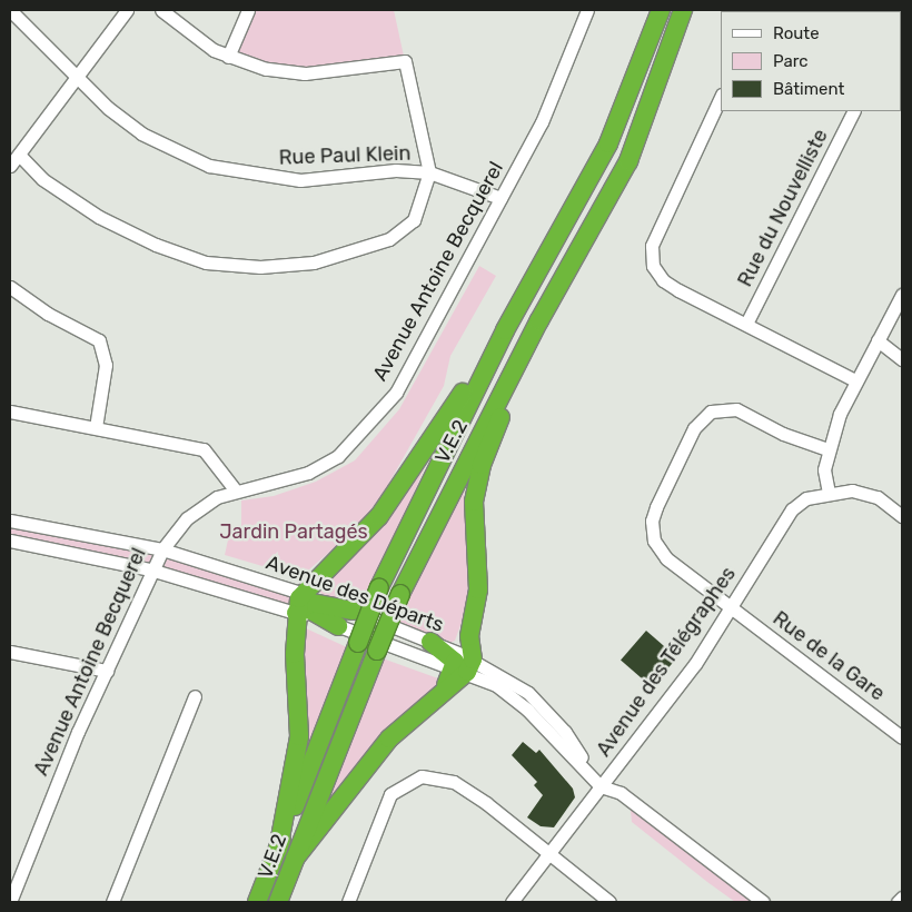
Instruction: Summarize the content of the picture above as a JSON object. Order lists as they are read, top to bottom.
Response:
{
  "streets": {
    "highway": ["V.E.2"],
    "street": [
      "Rue Paul Klein",
      "Rue du Nouvelliste",
      "Avenue Antoine Becquerel",
      "Avenue des Départs",
      "Rue de la Gare",
      "Avenue des Télégraphes"
    ]
  },
  "crossings": [
    ["Rue Paul Klein", "Avenue Antoine Becquerel"],
    ["Avenue Antoine Becquerel", "Avenue des Départs"],
    ["Rue de la Gare", "Avenue des Télégraphes"]
  ],
  "parks": ["Jardin Partagés"],
  "legend": ["Route", "Parc", "Bâtiment"]
}
